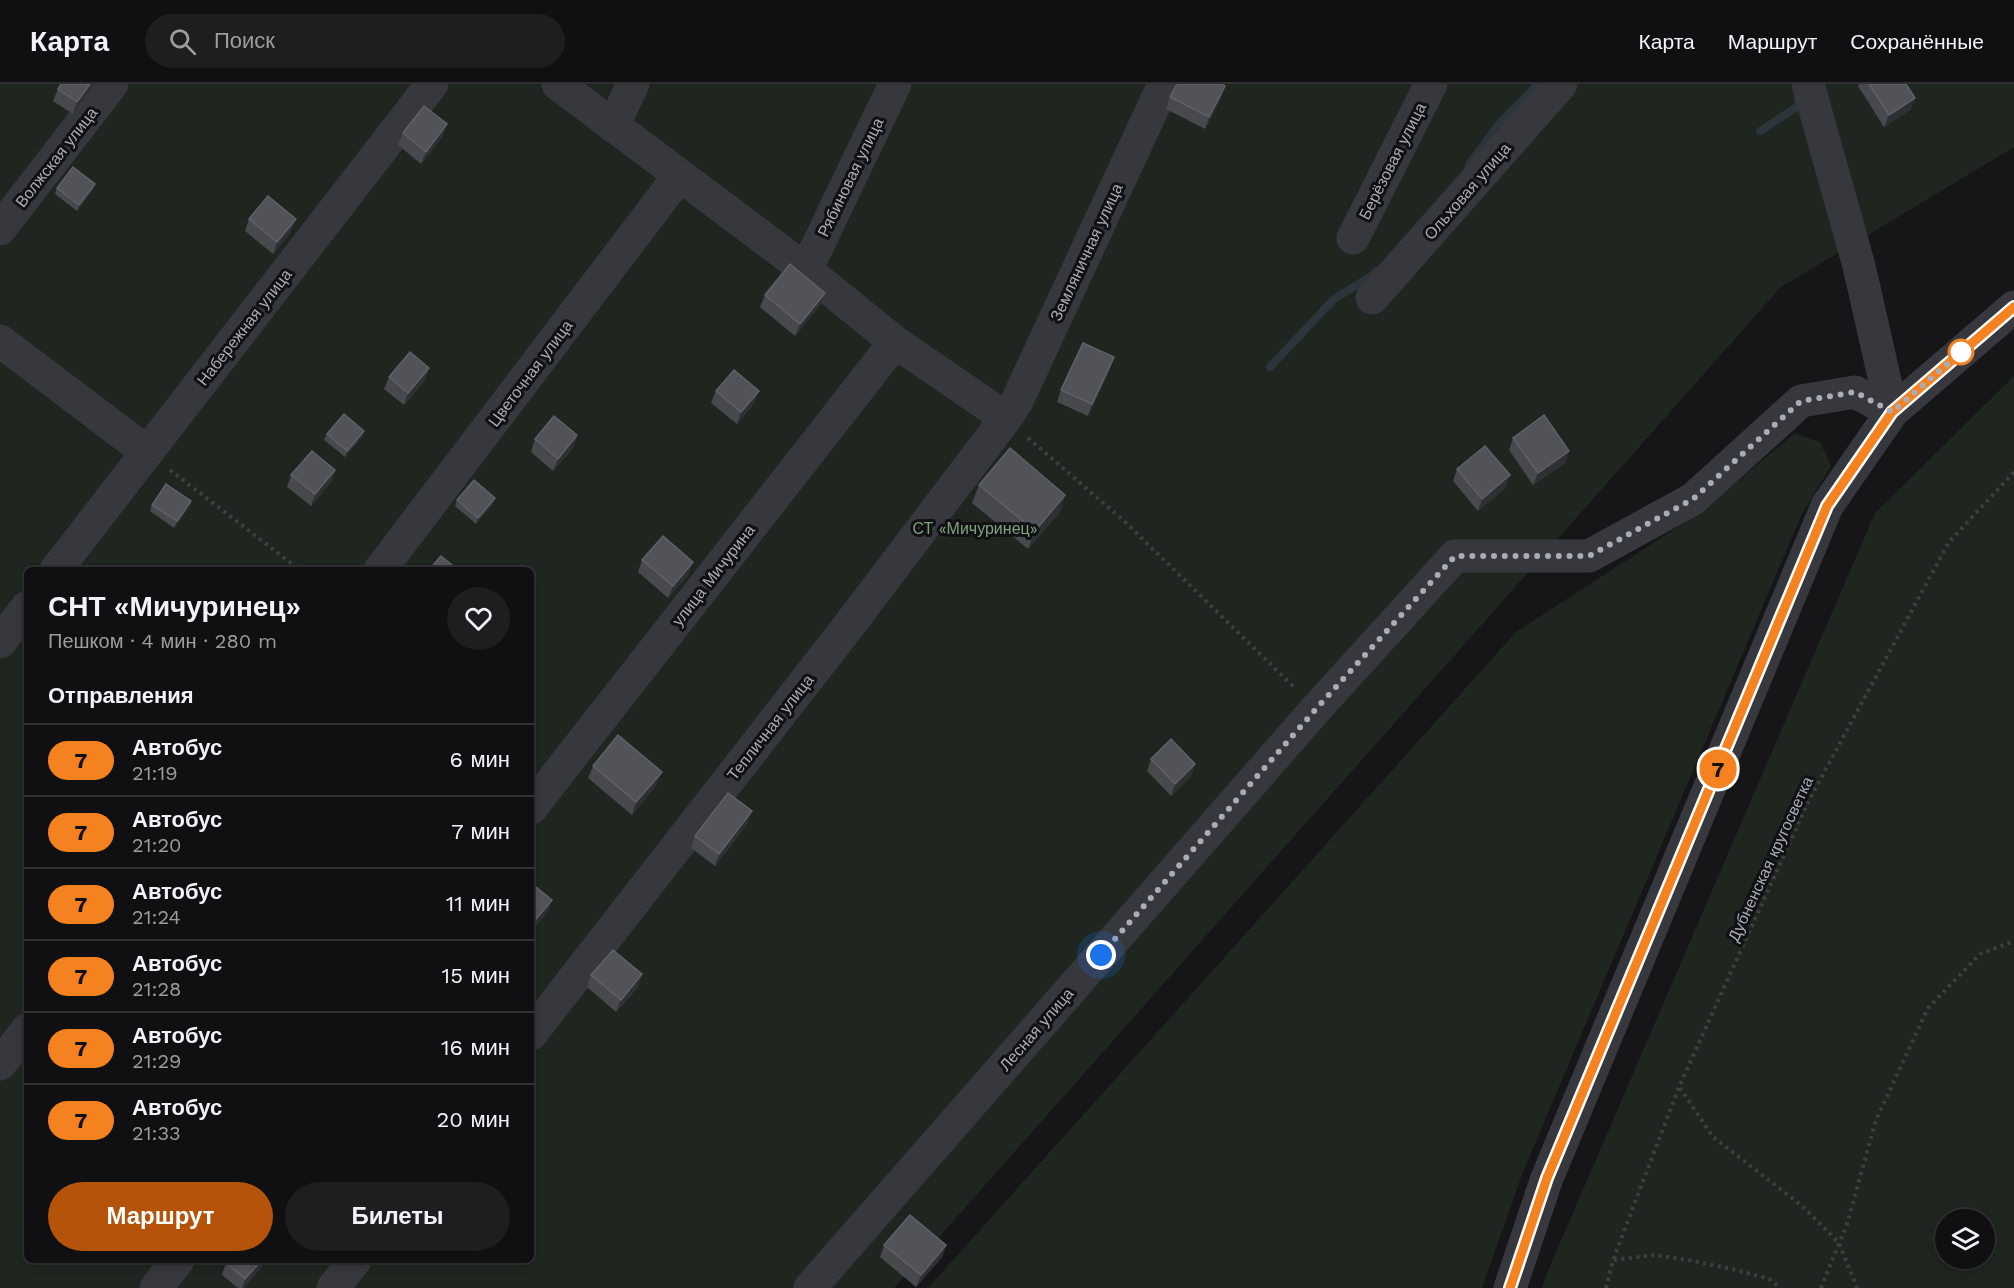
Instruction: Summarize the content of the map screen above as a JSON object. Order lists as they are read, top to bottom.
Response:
{
  "streets": {
    "street": [
      "Волжская улица",
      "Берёзовая улица",
      "Рябиновая улица",
      "Ольховая улица",
      "Земляничная улица",
      "Набережная улица",
      "Цветочная улица",
      "улица Мичурина",
      "Тепличная улица",
      "Лесная улица"
    ],
    "path": ["Дубненская кругосветка"]
  },
  "crossings": [
    ["Земляничная улица", "Тепличная улица"]
  ],
  "parks": ["СТ «Мичуринец»"],
  "lines": ["bus line 7"],
  "page": {
    "header": "Карта",
    "search": "Поиск",
    "nav": ["Карта", "Маршрут", "Сохранённые"],
    "on_map": "7",
    "heading": [
      ["СНТ «Мичуринец»", "Пешком · 4 мин · 280 m"],
      "Отправления"
    ],
    "list": [
      {
        "mark": "7",
        "name": "Автобус",
        "note": "21:19",
        "value": "6 мин"
      },
      {
        "mark": "7",
        "name": "Автобус",
        "note": "21:20",
        "value": "7 мин"
      },
      {
        "mark": "7",
        "name": "Автобус",
        "note": "21:24",
        "value": "11 мин"
      },
      {
        "mark": "7",
        "name": "Автобус",
        "note": "21:28",
        "value": "15 мин"
      },
      {
        "mark": "7",
        "name": "Автобус",
        "note": "21:29",
        "value": "16 мин"
      },
      {
        "mark": "7",
        "name": "Автобус",
        "note": "21:33",
        "value": "20 мин"
      }
    ],
    "buttons": ["Маршрут", "Билеты"]
  }
}
